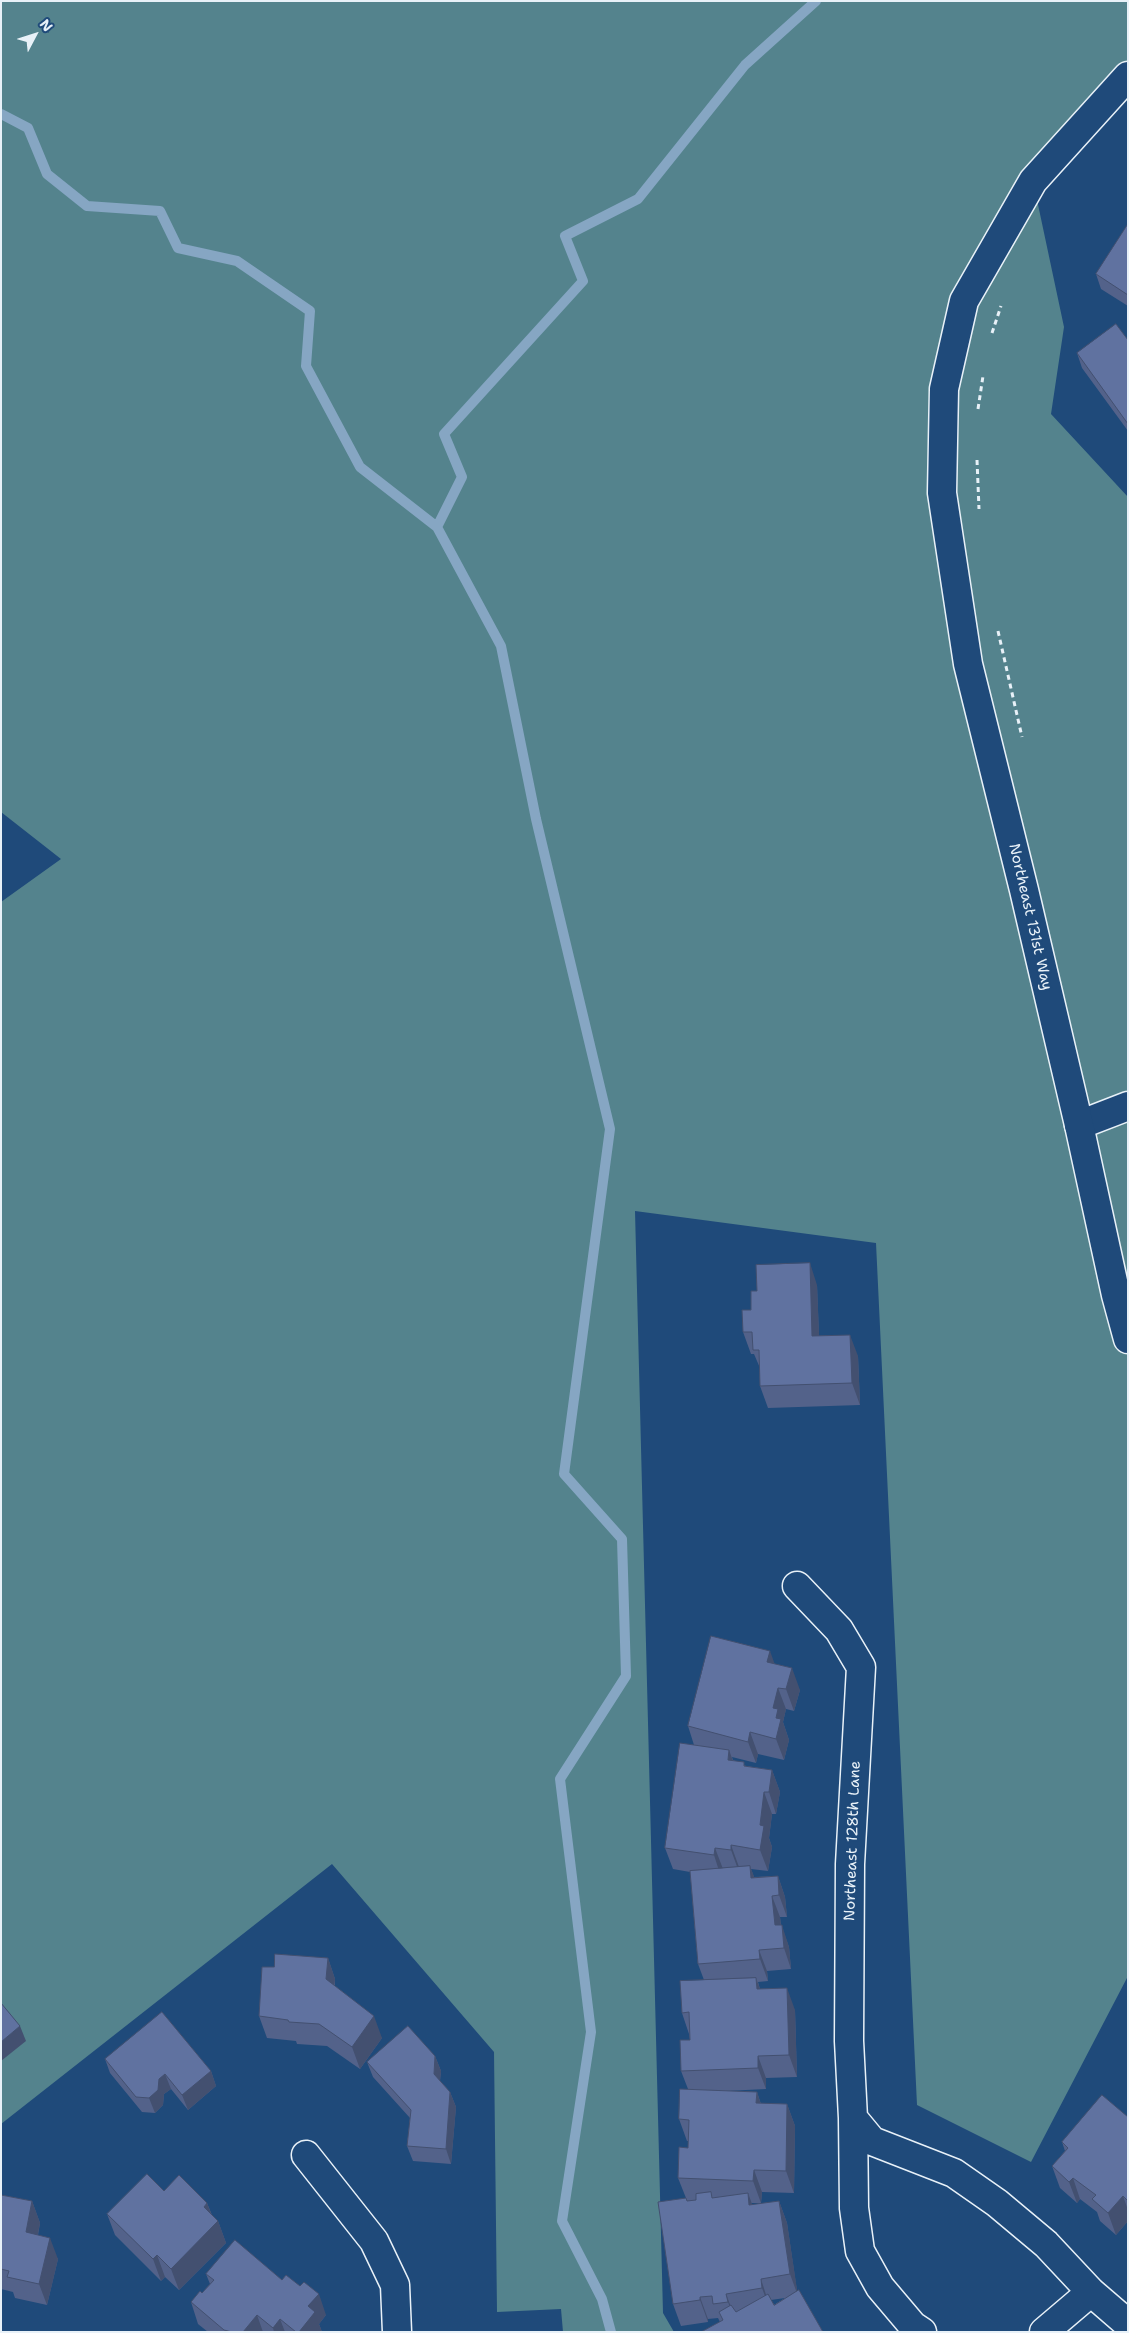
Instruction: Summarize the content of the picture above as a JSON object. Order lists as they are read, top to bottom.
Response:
{
  "streets": {
    "street": ["Northeast 131st Way", "Northeast 128th Lane"]
  },
  "north": "top right"
}
